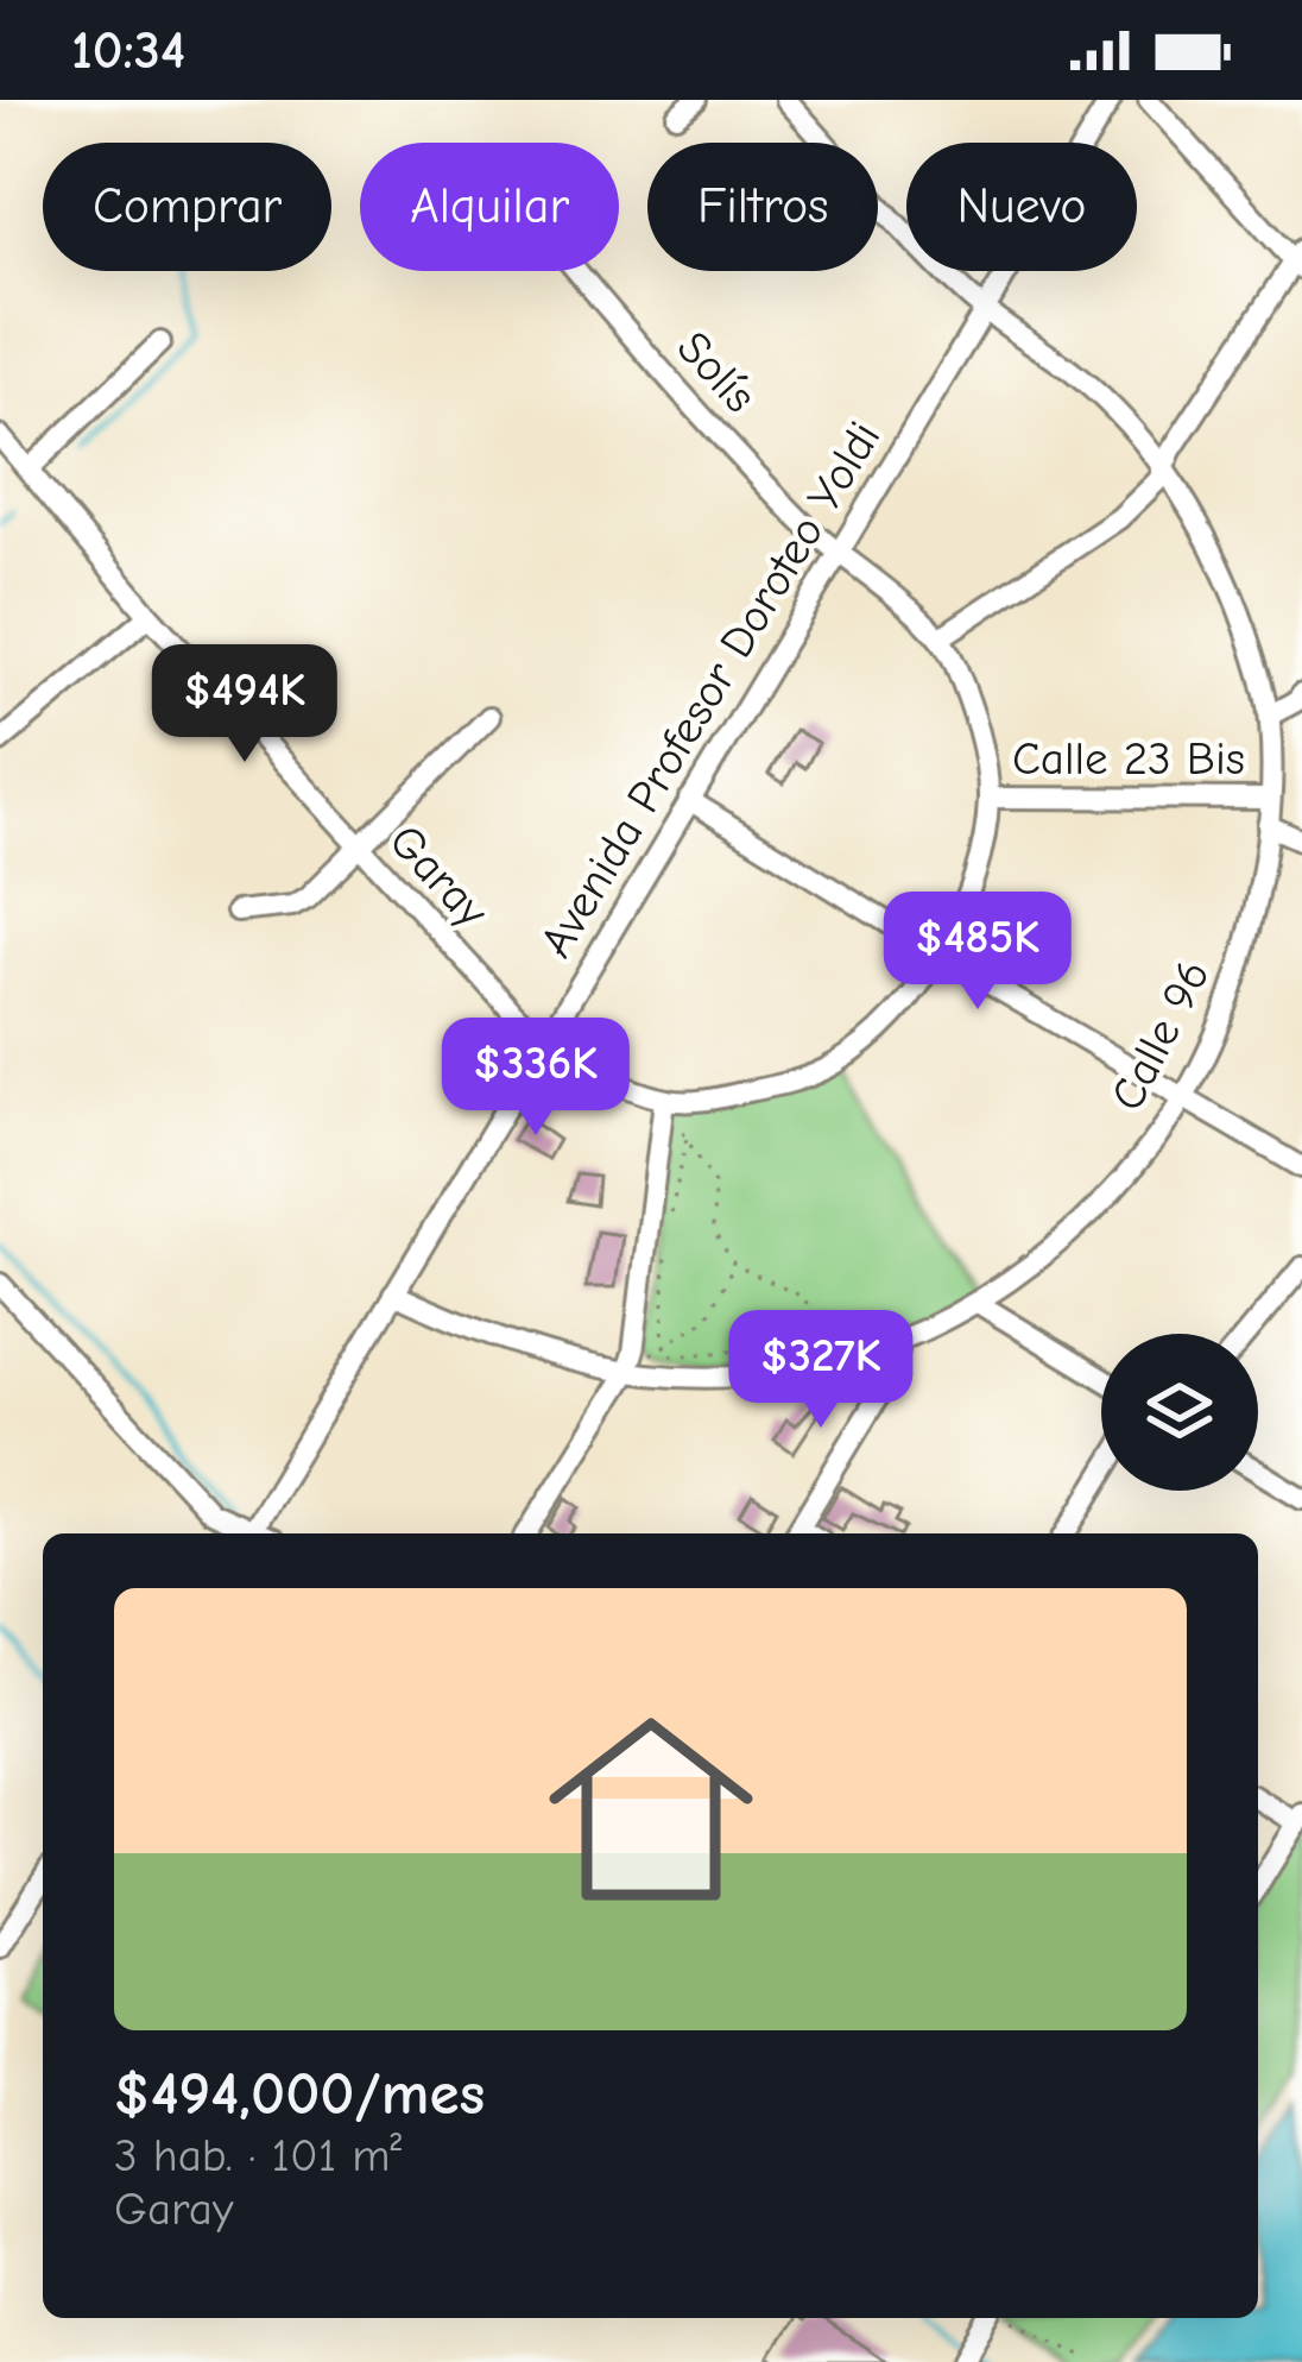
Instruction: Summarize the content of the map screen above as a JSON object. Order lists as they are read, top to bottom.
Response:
{
  "streets": {
    "street": [
      "Solís",
      "Avenida Profesor Doroteo Yoldi",
      "Calle 23 Bis",
      "Garay",
      "Calle 96"
    ]
  },
  "crossings": [
    ["Solís", "Avenida Profesor Doroteo Yoldi"],
    ["Avenida Profesor Doroteo Yoldi", "Garay"],
    ["Avenida Profesor Doroteo Yoldi", "Calle 96"],
    ["Calle 23 Bis", "Calle 96"]
  ],
  "page": {
    "status": "10:34",
    "chip": [
      "Comprar",
      "Alquilar",
      "Filtros",
      "Nuevo"
    ],
    "price": [
      "$494K",
      "$485K",
      "$336K",
      "$327K"
    ],
    "list": [
      {
        "name": "$494,000/mes",
        "note": "3 hab. · 101 m² · Garay"
      }
    ]
  }
}
